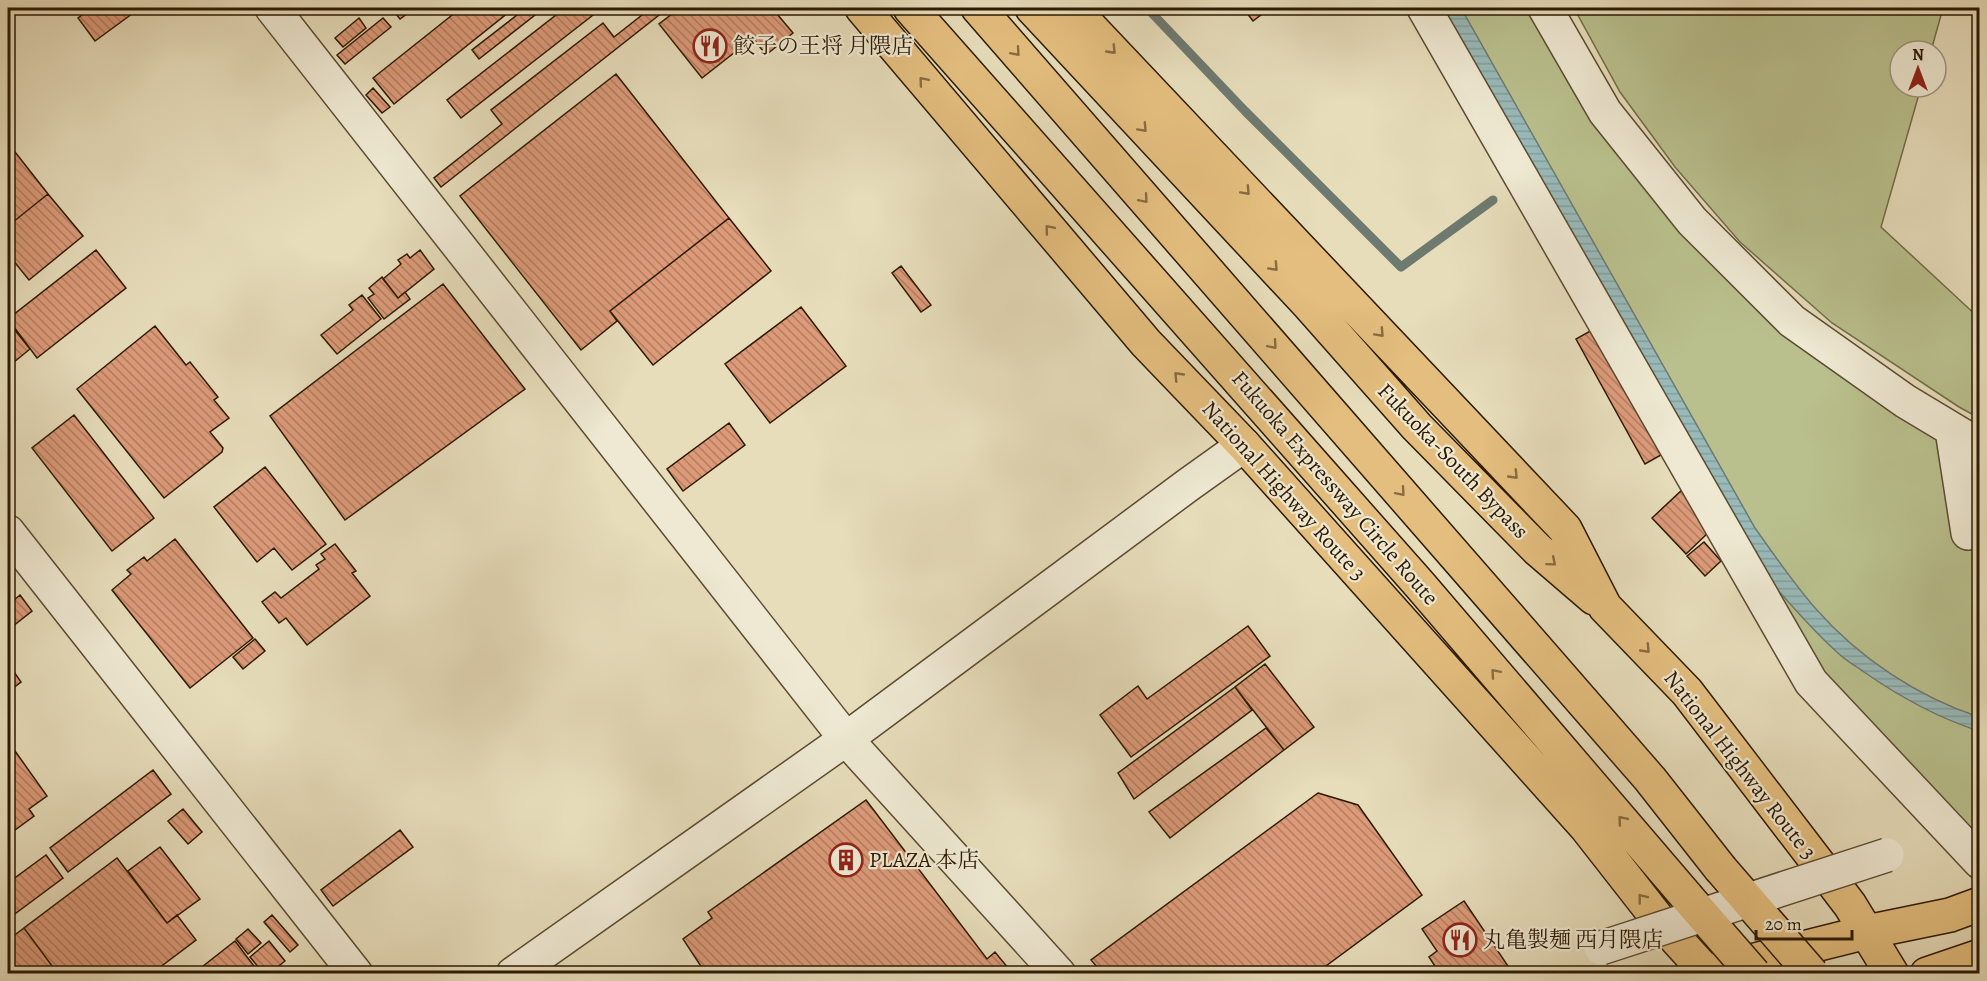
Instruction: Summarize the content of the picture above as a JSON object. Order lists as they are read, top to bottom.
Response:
{
  "streets": {
    "main road": ["Fukuoka-South Bypass", "Fukuoka Expressway Circle Route", "National Highway Route 3"]
  },
  "crossings": [
    ["Fukuoka-South Bypass", "National Highway Route 3"]
  ],
  "places": {
    "restaurant": ["餃子の王将 月隈店", "丸亀製麺 西月隈店"],
    "building": ["PLAZA 本店"]
  },
  "scale_bar": "20 m",
  "north": "top"
}
